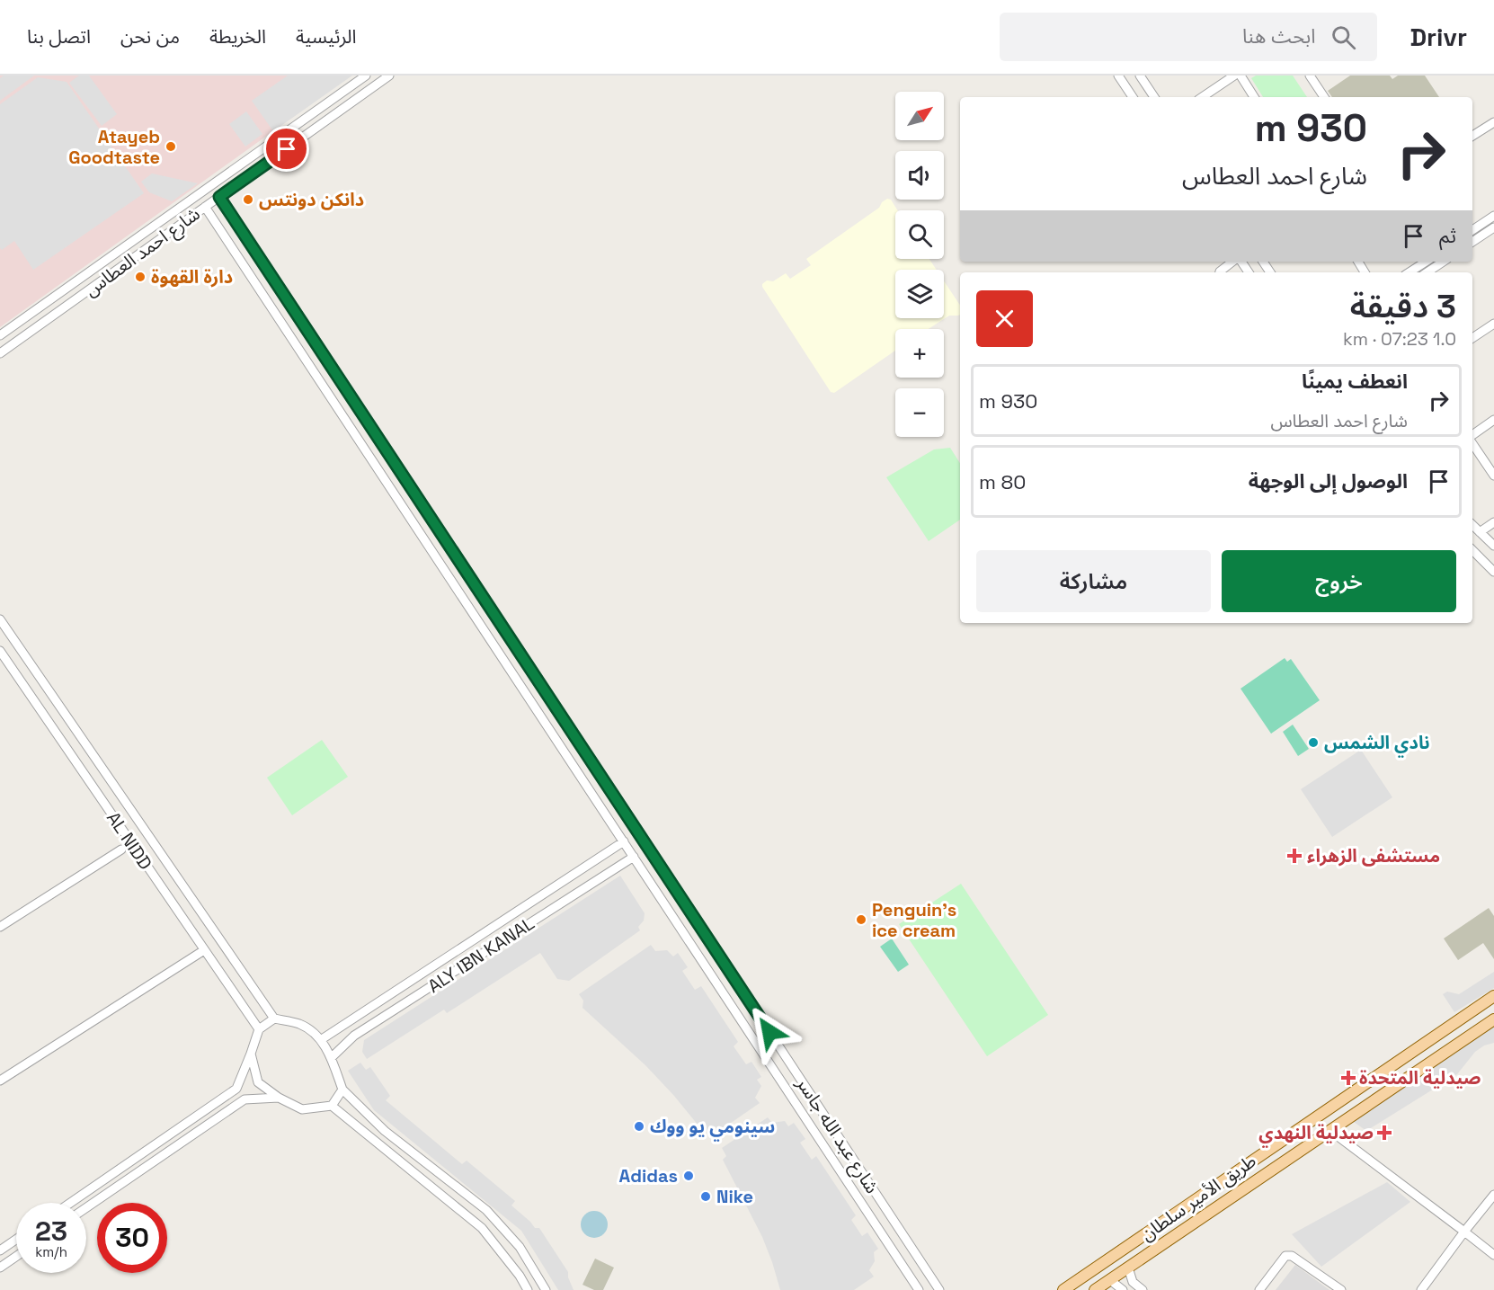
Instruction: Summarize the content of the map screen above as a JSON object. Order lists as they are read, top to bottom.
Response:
{
  "streets": {
    "main road": ["طريق الأمير سلطان"],
    "street": [
      "شارع احمد العطاس",
      "AL NIDD",
      "ALY IBN KANAL",
      "شارع عبد الله جاسر"
    ]
  },
  "crossings": [
    ["شارع احمد العطاس", "شارع عبد الله جاسر"],
    ["AL NIDD", "ALY IBN KANAL"],
    ["ALY IBN KANAL", "شارع عبد الله جاسر"]
  ],
  "places": {
    "other": [
      "Atayeb Goodtaste",
      "دانكن دونتس",
      "دارة القهوة",
      "نادي الشمس",
      "Penguin's ice cream",
      "سينومي يو ووك",
      "Adidas",
      "Nike"
    ],
    "health": ["مستشفى الزهراء", "صيدلية المتحدة", "صيدلية النهدي"]
  },
  "north": "top right",
  "page": {
    "header": "Drivr",
    "search": "ابحث هنا",
    "nav": [
      "الرئيسية",
      "الخريطة",
      "من نحن",
      "اتصل بنا"
    ],
    "map_buttons": ["+", "−"],
    "turn": ["930 m", "شارع احمد العطاس"],
    "then": "ثم",
    "heading": ["3 دقيقة", "1.0 km · 07:23"],
    "list": [
      {
        "name": "انعطف يمينًا",
        "note": "شارع احمد العطاس",
        "value": "930 m"
      },
      {
        "name": "الوصول إلى الوجهة",
        "value": "80 m"
      }
    ],
    "buttons": ["خروج", "مشاركة"],
    "speed": "23 km/h",
    "limit": "30"
  }
}
